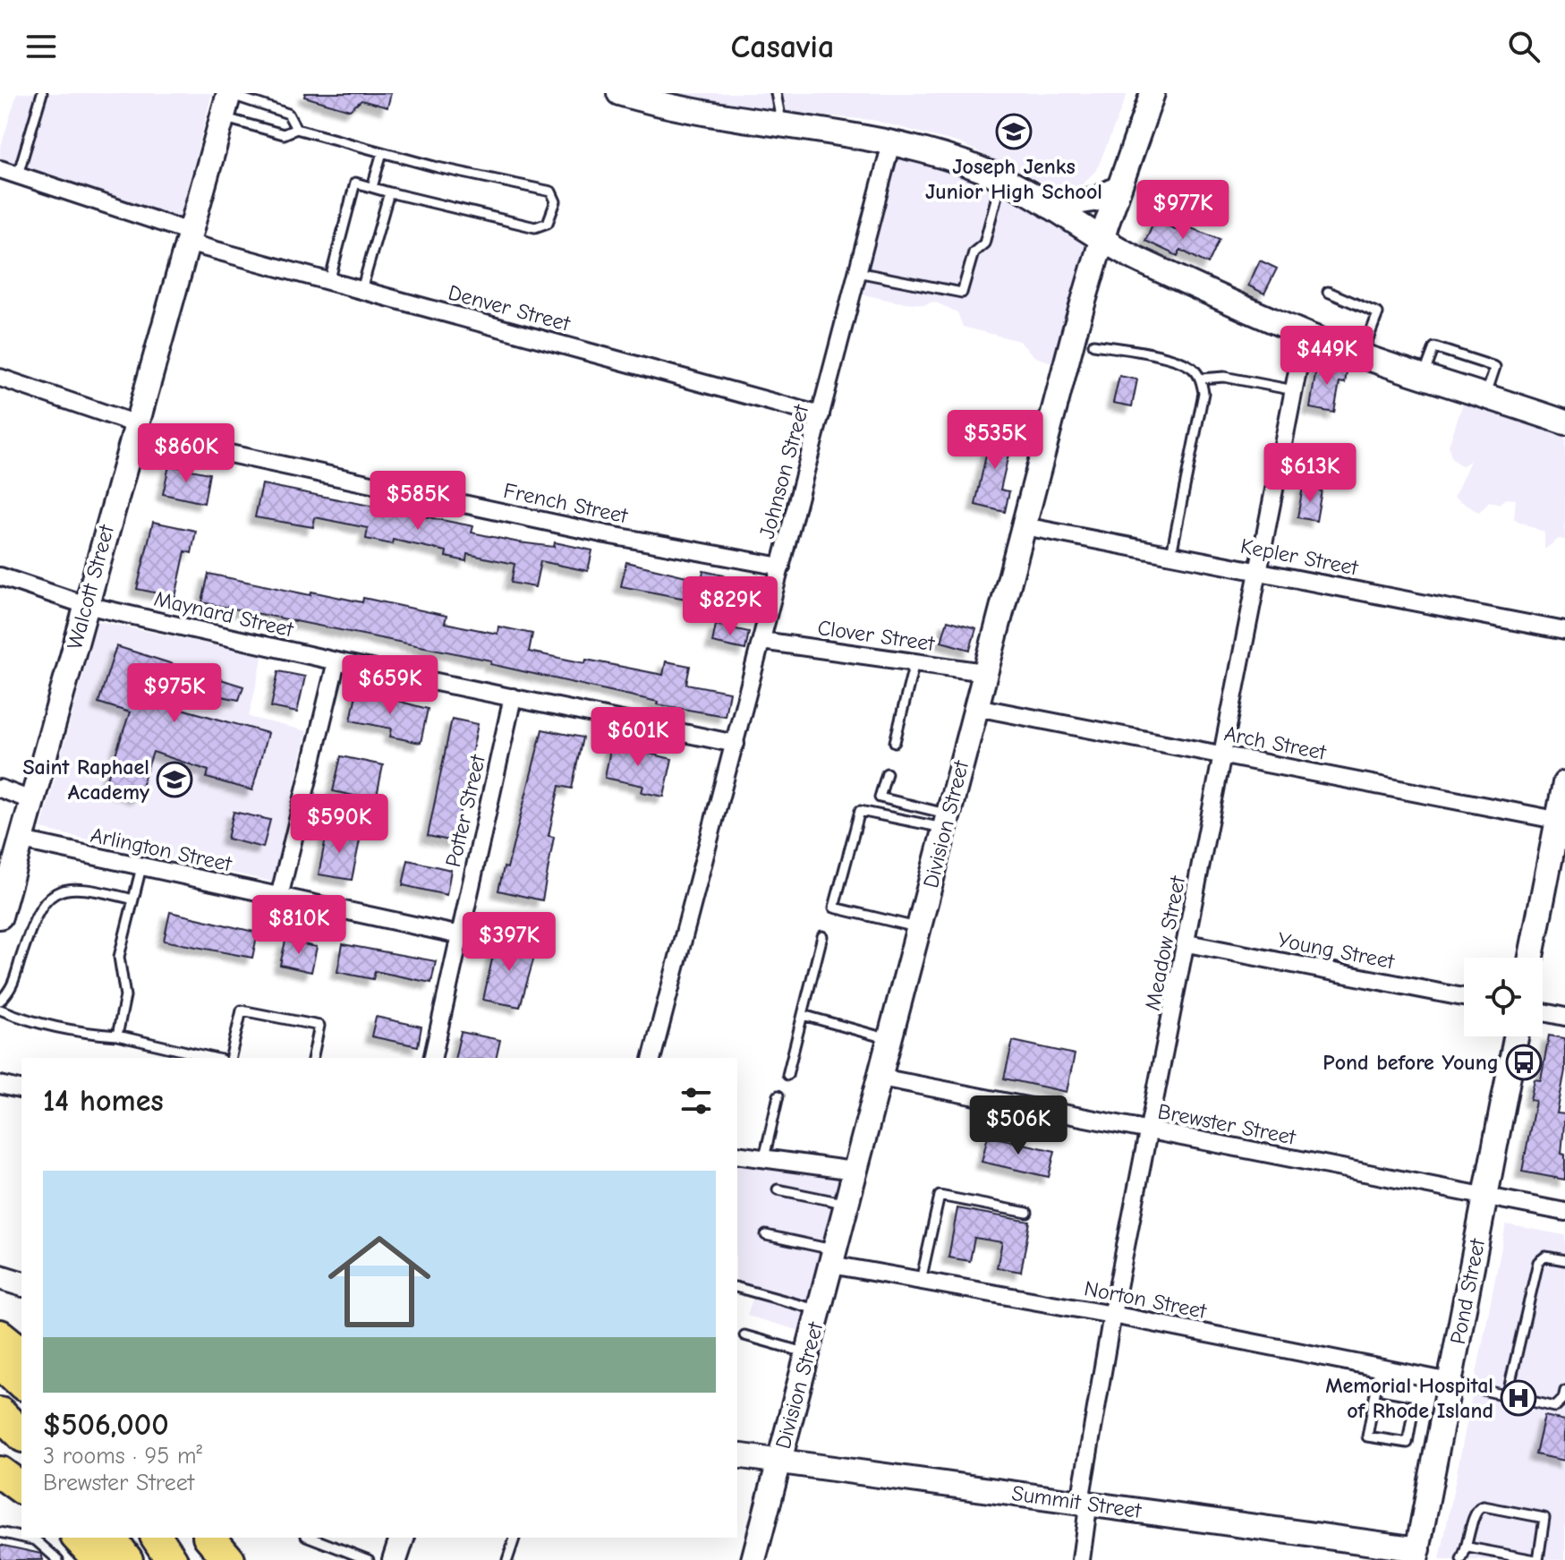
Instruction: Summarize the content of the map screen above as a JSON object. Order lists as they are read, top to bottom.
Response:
{
  "streets": {
    "street": [
      "Denver Street",
      "Johnson Street",
      "French Street",
      "Kepler Street",
      "Walcott Street",
      "Maynard Street",
      "Clover Street",
      "Arch Street",
      "Potter Street",
      "Division Street",
      "Arlington Street",
      "Meadow Street",
      "Young Street",
      "Brewster Street",
      "Pond Street",
      "Norton Street",
      "Summit Street"
    ]
  },
  "crossings": [
    ["Denver Street", "Johnson Street"],
    ["Denver Street", "Walcott Street"],
    ["Johnson Street", "French Street"],
    ["Johnson Street", "Maynard Street"],
    ["Johnson Street", "Clover Street"],
    ["French Street", "Walcott Street"],
    ["Kepler Street", "Division Street"],
    ["Kepler Street", "Meadow Street"],
    ["Walcott Street", "Maynard Street"],
    ["Walcott Street", "Arlington Street"],
    ["Maynard Street", "Potter Street"],
    ["Clover Street", "Division Street"],
    ["Arch Street", "Division Street"],
    ["Arch Street", "Meadow Street"],
    ["Potter Street", "Arlington Street"],
    ["Division Street", "Brewster Street"],
    ["Division Street", "Norton Street"],
    ["Division Street", "Summit Street"],
    ["Meadow Street", "Young Street"],
    ["Meadow Street", "Brewster Street"],
    ["Meadow Street", "Norton Street"],
    ["Meadow Street", "Summit Street"],
    ["Brewster Street", "Pond Street"],
    ["Pond Street", "Norton Street"],
    ["Pond Street", "Summit Street"]
  ],
  "places": {
    "school or university": ["Joseph Jenks Junior High School", "Saint Raphael Academy"],
    "bus stop": ["Pond before Young"],
    "hospital": ["Memorial Hospital of Rhode Island"]
  },
  "page": {
    "header": "Casavia",
    "price": [
      "$977K",
      "$449K",
      "$535K",
      "$860K",
      "$613K",
      "$585K",
      "$829K",
      "$659K",
      "$975K",
      "$601K",
      "$590K",
      "$810K",
      "$397K",
      "$506K"
    ],
    "heading": "14 homes",
    "list": [
      {
        "name": "$506,000",
        "note": "3 rooms · 95 m² · Brewster Street"
      }
    ]
  }
}
